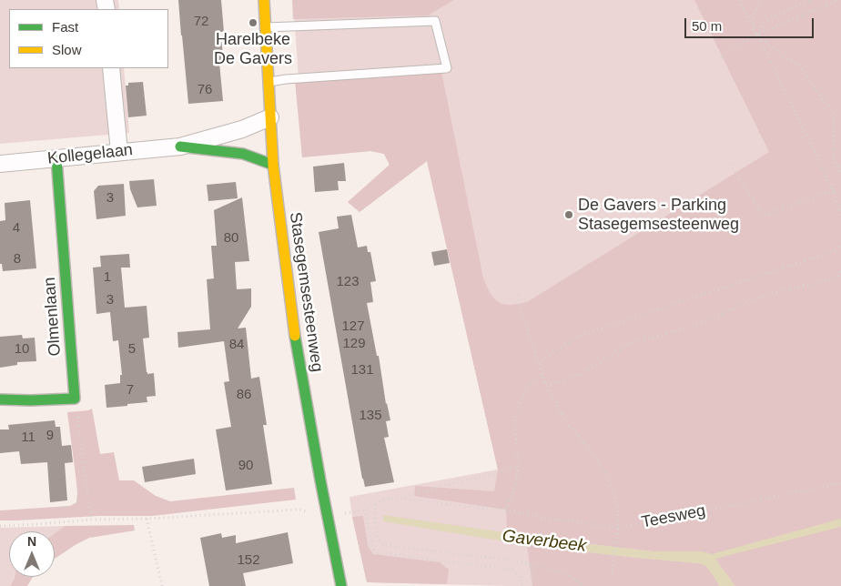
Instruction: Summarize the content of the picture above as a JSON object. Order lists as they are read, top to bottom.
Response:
{
  "streets": {
    "street": ["Kollegelaan", "Stasegemsesteenweg", "Olmenlaan"],
    "path": ["Teesweg"]
  },
  "crossings": [
    ["Kollegelaan", "Stasegemsesteenweg"],
    ["Kollegelaan", "Olmenlaan"]
  ],
  "water": ["Gaverbeek"],
  "places": ["Harelbeke De Gavers", "De Gavers - Parking Stasegemsesteenweg"],
  "house_numbers": [
    "72",
    "76",
    "3",
    "4",
    "80",
    "8",
    "1",
    "123",
    "3",
    "127",
    "129",
    "84",
    "10",
    "5",
    "131",
    "7",
    "86",
    "135",
    "9",
    "11",
    "90",
    "152"
  ],
  "legend": ["Fast", "Slow"],
  "scale_bar": "50 m",
  "north": "top"
}
